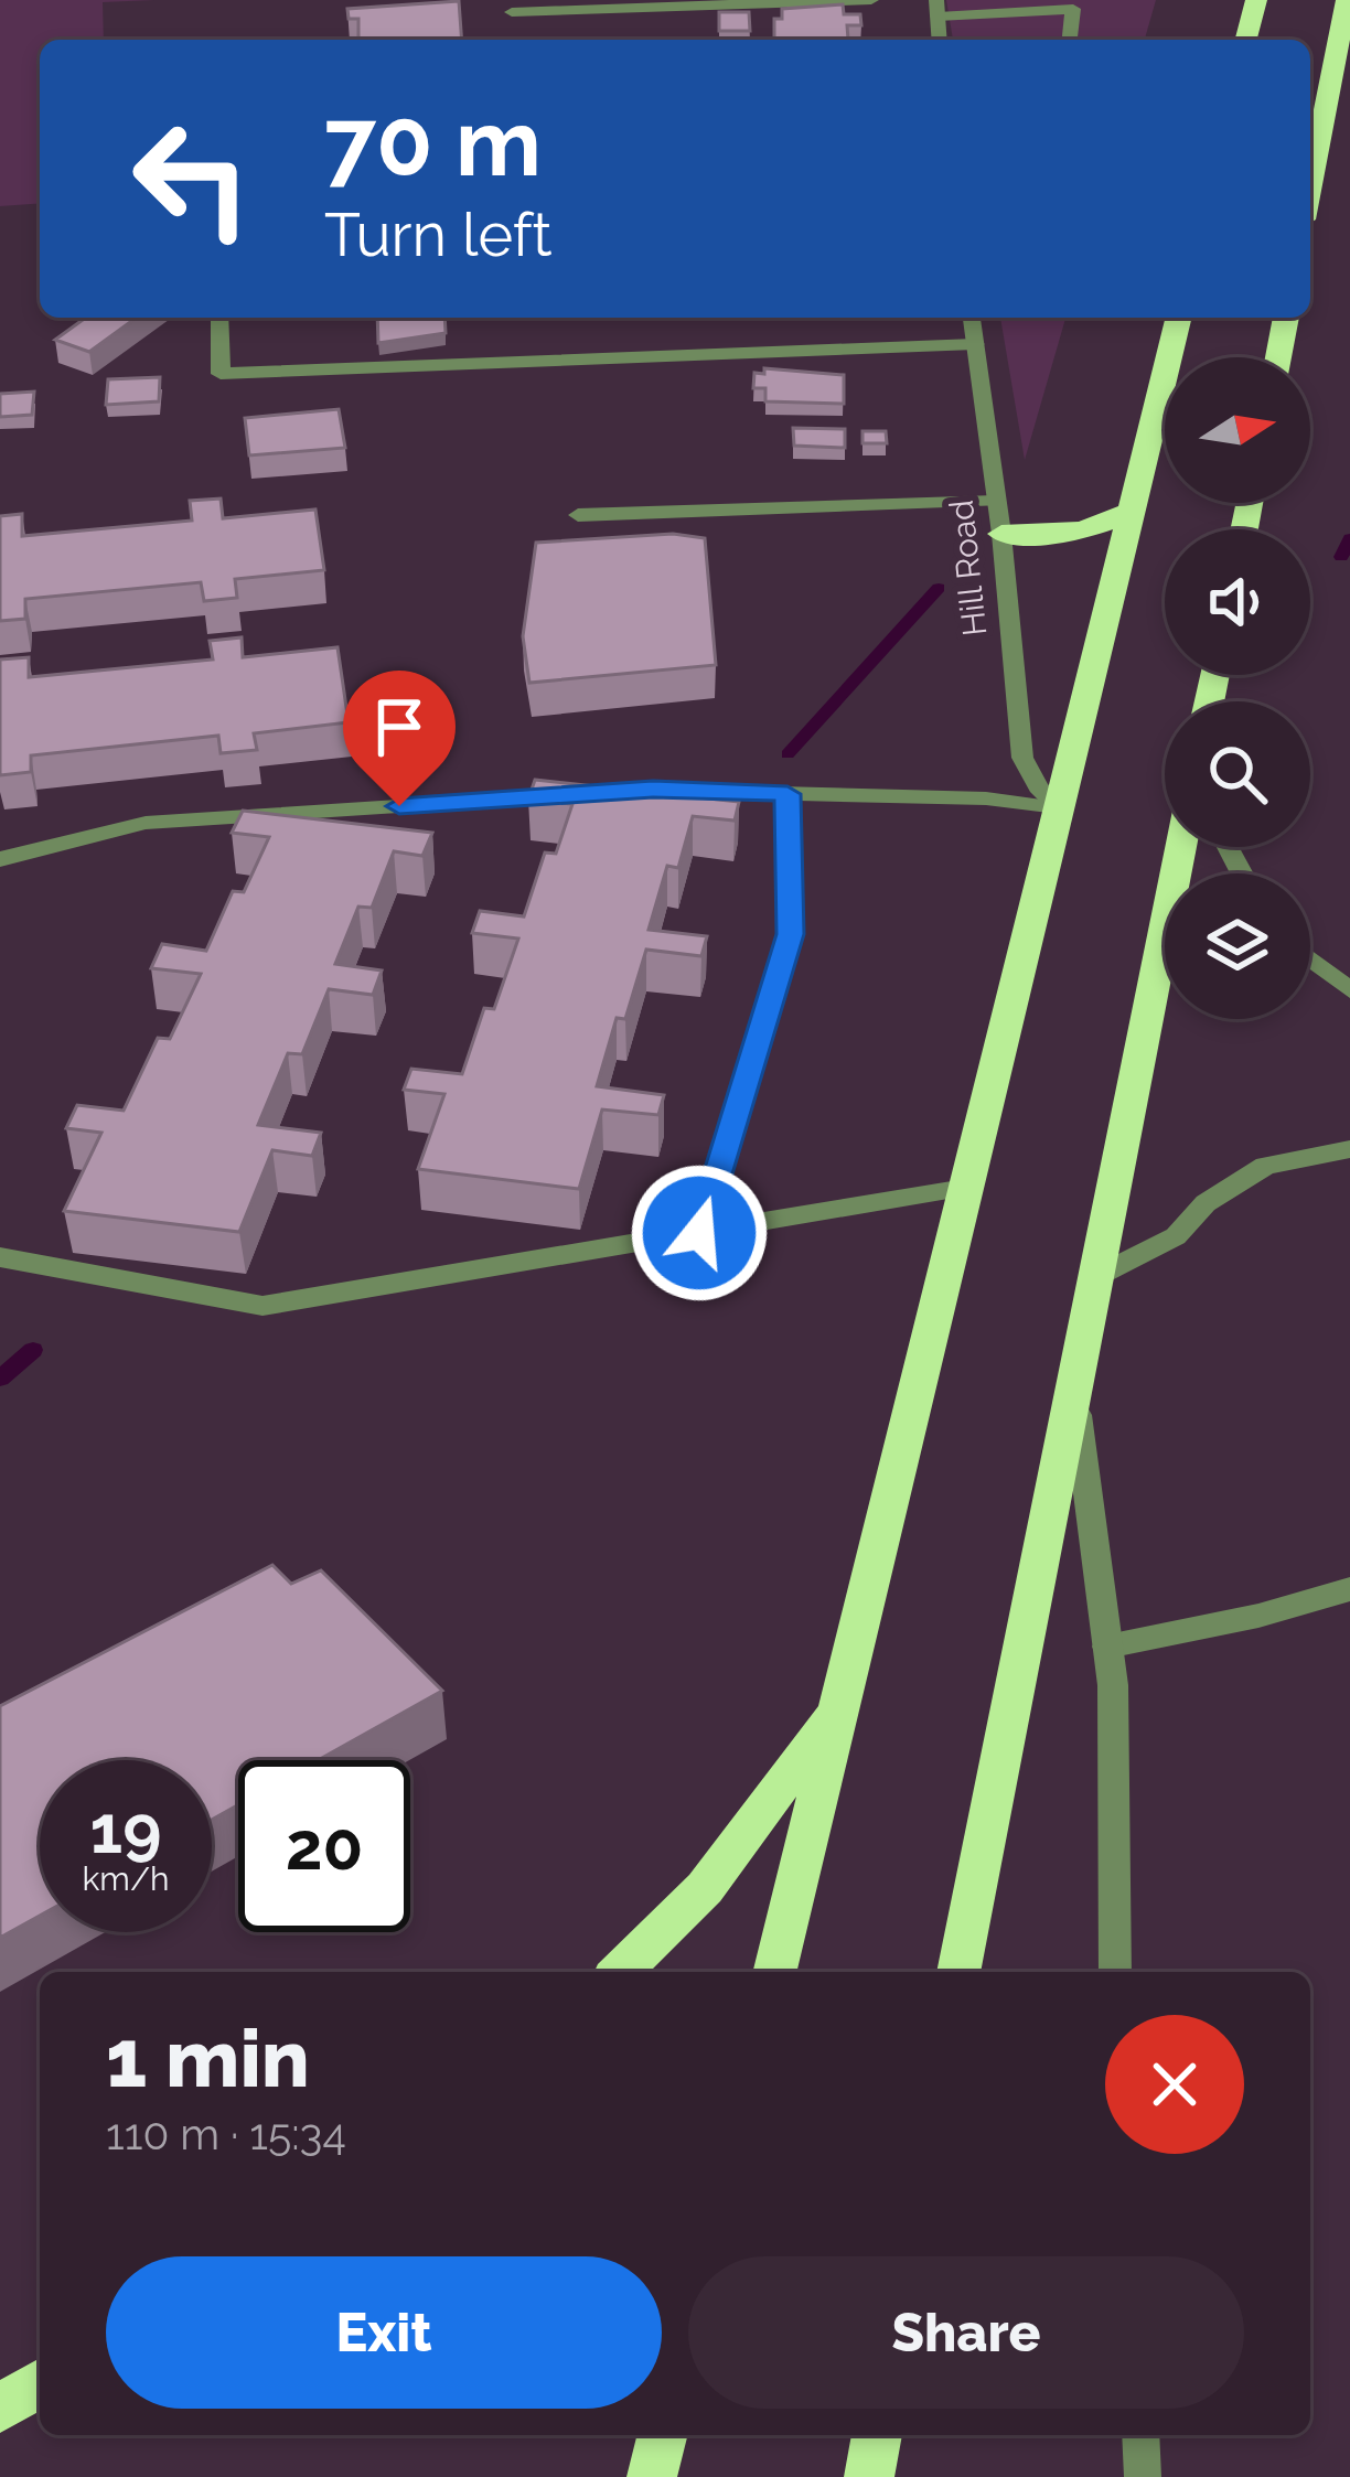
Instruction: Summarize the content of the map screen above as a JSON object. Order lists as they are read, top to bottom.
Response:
{
  "streets": {
    "street": ["Hill Road"]
  },
  "north": "right",
  "page": {
    "turn": ["70 m", "Turn left"],
    "speed": "19 km/h",
    "limit": "20",
    "heading": ["1 min", "110 m · 15:34"],
    "buttons": ["Exit", "Share"]
  }
}
